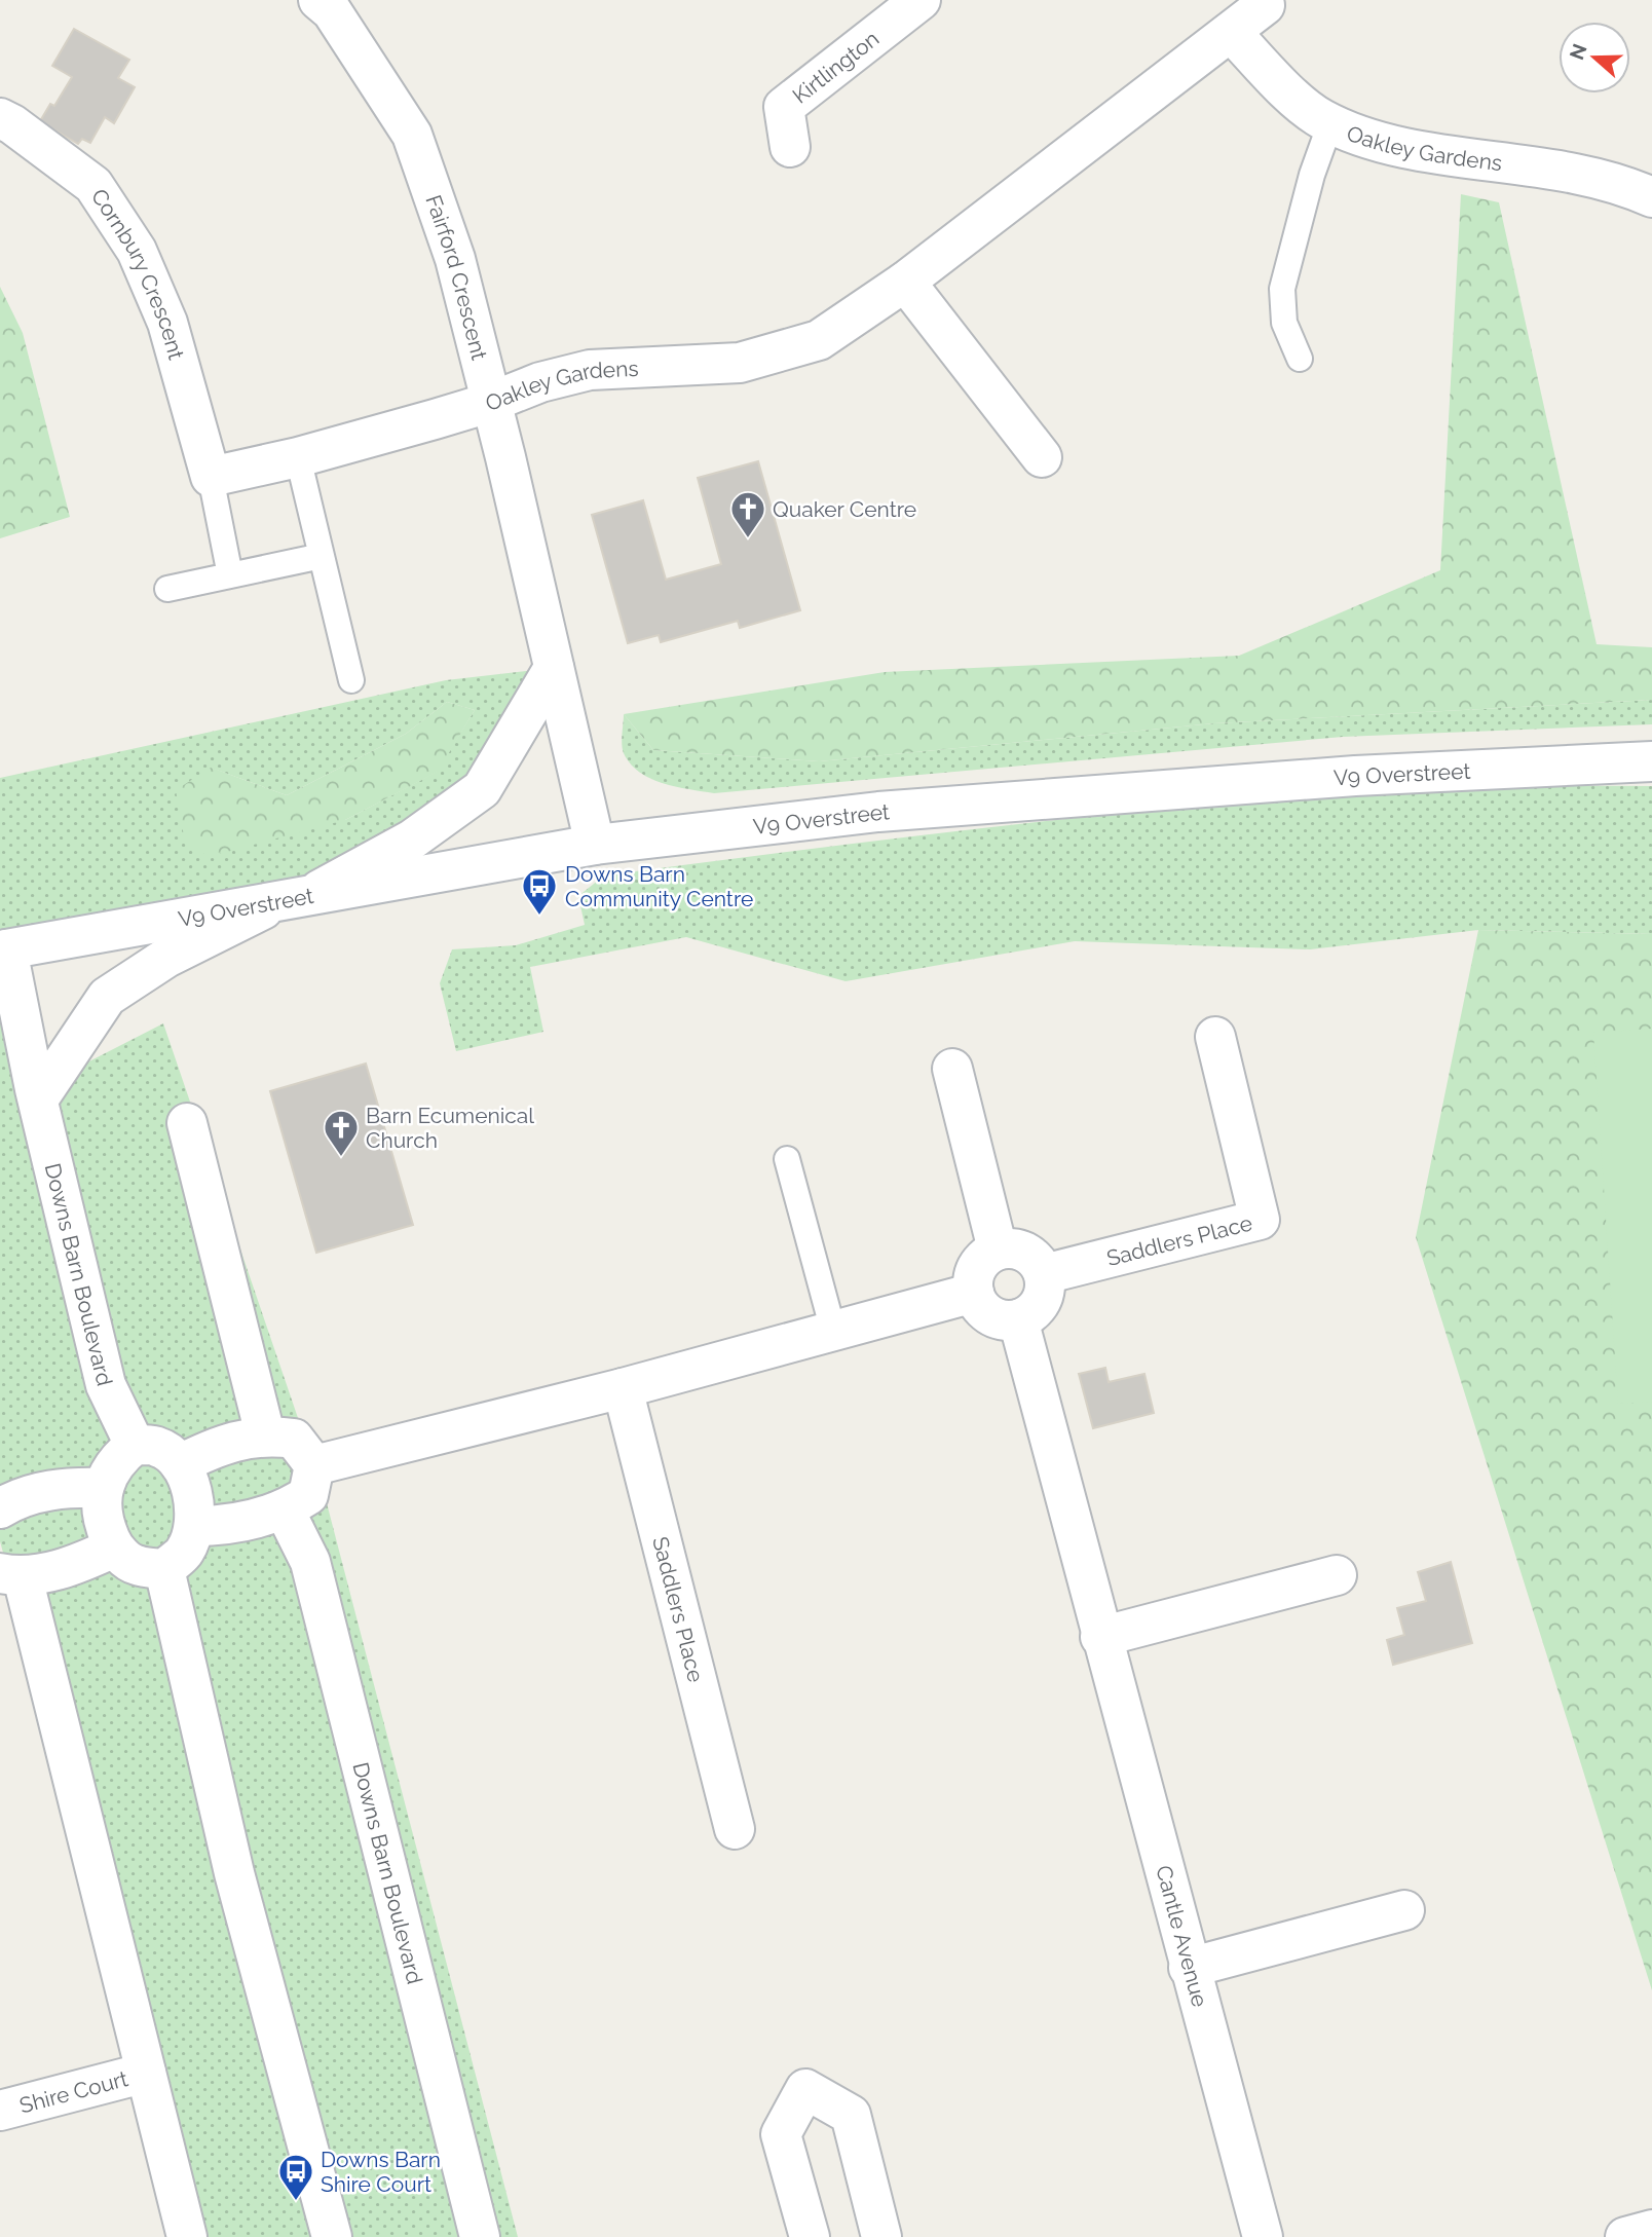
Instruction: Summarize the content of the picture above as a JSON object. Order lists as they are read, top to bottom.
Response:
{
  "streets": {
    "street": [
      "Kirtlington",
      "Oakley Gardens",
      "Cornbury Crescent",
      "Fairford Crescent",
      "V9 Overstreet",
      "Saddlers Place",
      "Downs Barn Boulevard",
      "Cantle Avenue",
      "Shire Court"
    ]
  },
  "crossings": [
    ["Oakley Gardens", "Cornbury Crescent"],
    ["Oakley Gardens", "Fairford Crescent"],
    ["Fairford Crescent", "V9 Overstreet"],
    ["V9 Overstreet", "Downs Barn Boulevard"],
    ["Saddlers Place", "Cantle Avenue"]
  ],
  "places": {
    "church": ["Quaker Centre", "Barn Ecumenical Church"],
    "bus stop": ["Downs Barn Community Centre", "Downs Barn Shire Court"]
  },
  "north": "left"
}
